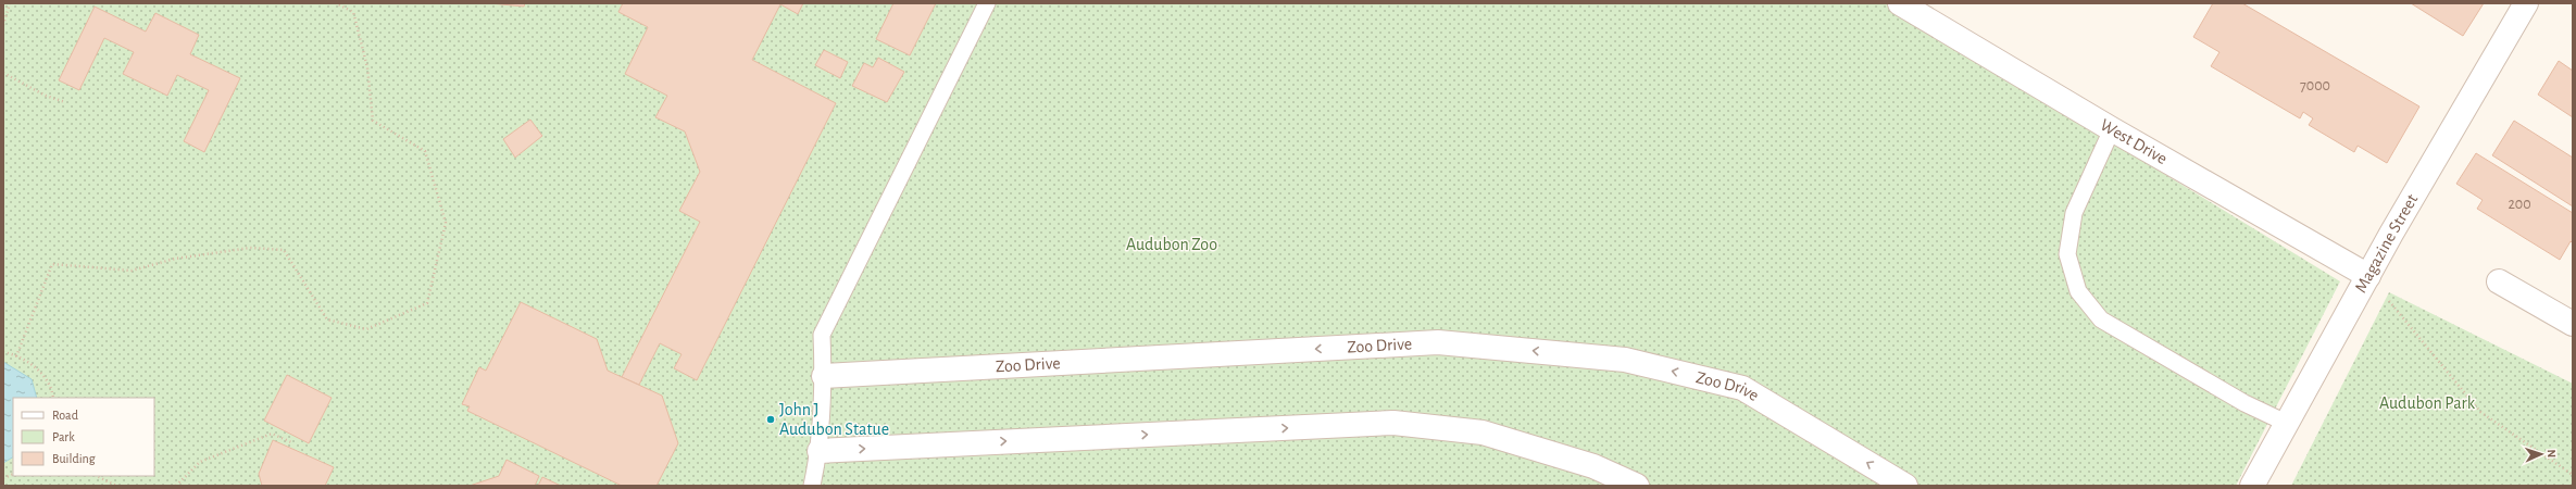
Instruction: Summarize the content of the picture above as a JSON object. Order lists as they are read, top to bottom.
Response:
{
  "streets": {
    "street": ["West Drive", "Magazine Street", "Zoo Drive"]
  },
  "crossings": [
    ["West Drive", "Magazine Street"]
  ],
  "parks": ["Audubon Zoo", "Audubon Park"],
  "places": ["John J Audubon Statue"],
  "house_numbers": ["7000", "200"],
  "legend": ["Road", "Park", "Building"],
  "north": "right"
}
